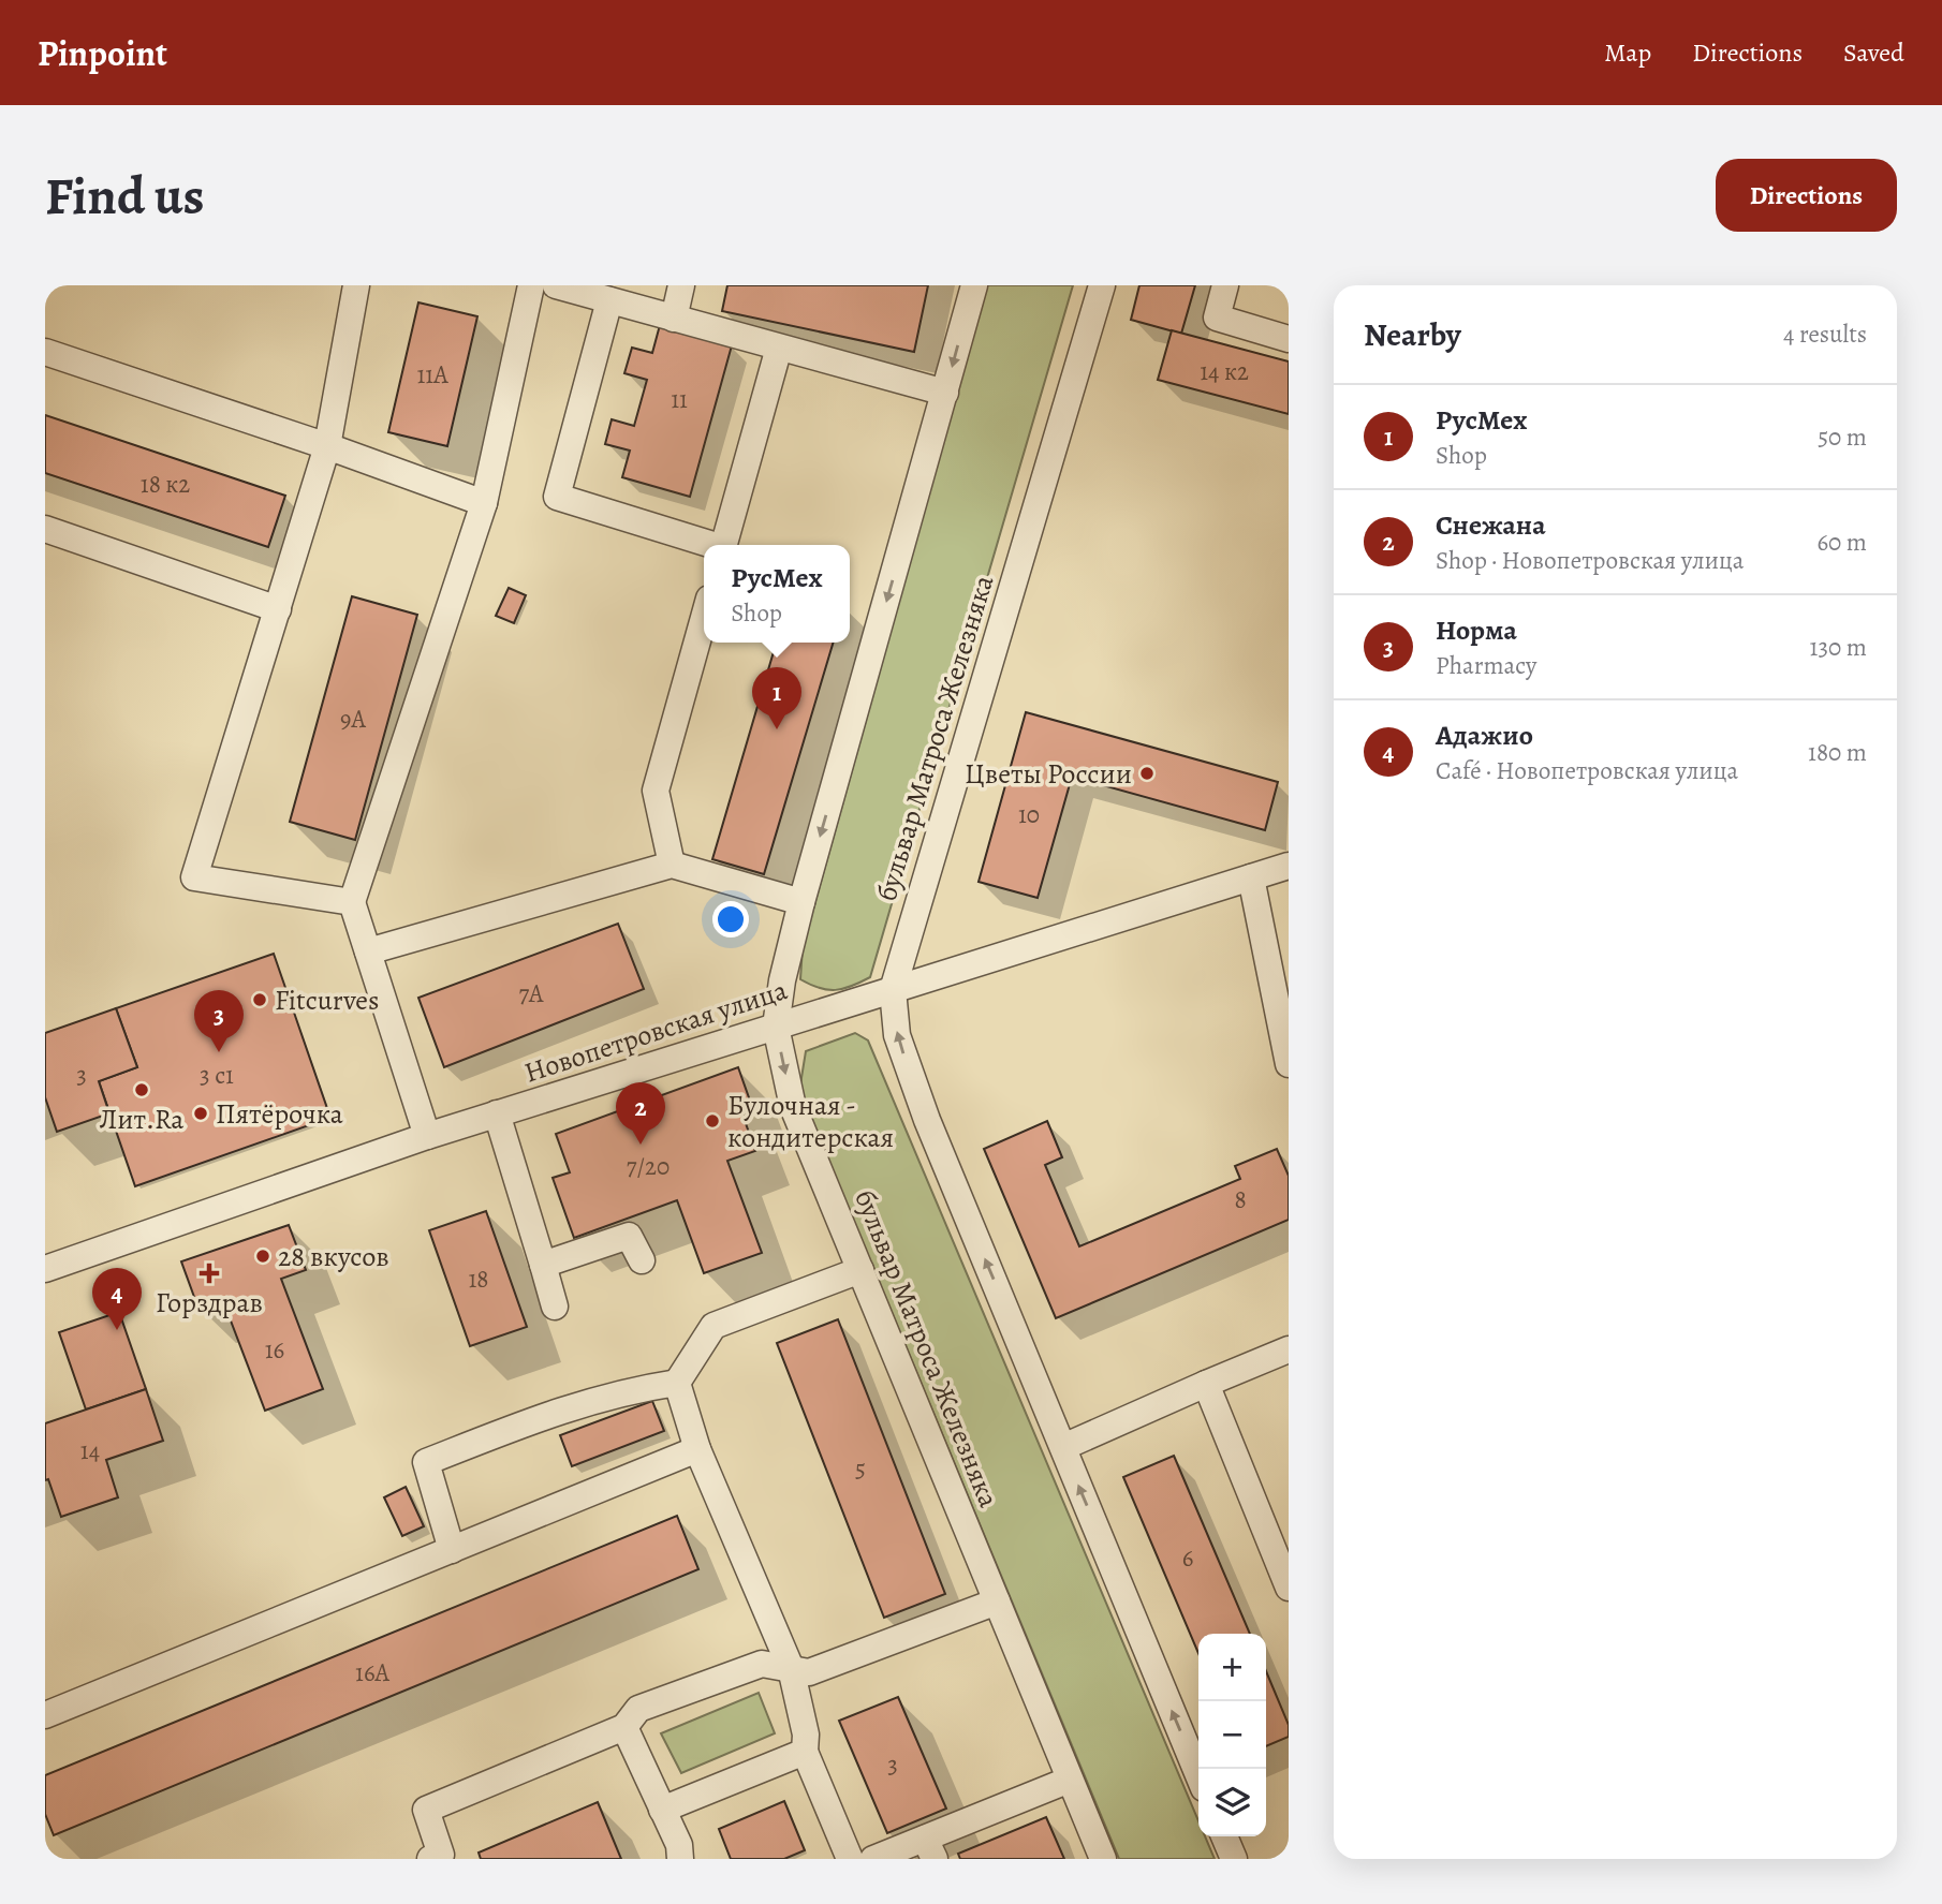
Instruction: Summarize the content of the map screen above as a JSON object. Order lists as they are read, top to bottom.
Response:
{
  "streets": {
    "street": ["бульвар Матроса Железняка", "Новопетровская улица"]
  },
  "crossings": [
    ["бульвар Матроса Железняка", "Новопетровская улица"]
  ],
  "places": {
    "other": [
      "Цветы России",
      "Fitcurves",
      "Лит.Ra",
      "Пятёрочка",
      "Булочная - кондитерская",
      "28 вкусов"
    ],
    "health": ["Горздрав"]
  },
  "house_numbers": [
    "14 к2",
    "11А",
    "11",
    "18 к2",
    "9А",
    "10",
    "7А",
    "3",
    "3 с1",
    "7/20",
    "8",
    "18",
    "16",
    "14",
    "5",
    "6",
    "16А",
    "3"
  ],
  "page": {
    "header": "Pinpoint",
    "nav": ["Map", "Directions", "Saved"],
    "buttons": "Directions",
    "title": "Find us",
    "heading": ["Nearby", "4 results"],
    "list": [
      {
        "mark": "1",
        "name": "РусМех",
        "note": "Shop",
        "value": "50 m"
      },
      {
        "mark": "2",
        "name": "Снежана",
        "note": "Shop · Новопетровская улица",
        "value": "60 m"
      },
      {
        "mark": "3",
        "name": "Норма",
        "note": "Pharmacy",
        "value": "130 m"
      },
      {
        "mark": "4",
        "name": "Адажио",
        "note": "Café · Новопетровская улица",
        "value": "180 m"
      }
    ],
    "popup": ["РусМех", "Shop"],
    "pins": [
      "1",
      "3",
      "2",
      "4"
    ],
    "map_buttons": ["+", "−"]
  }
}
